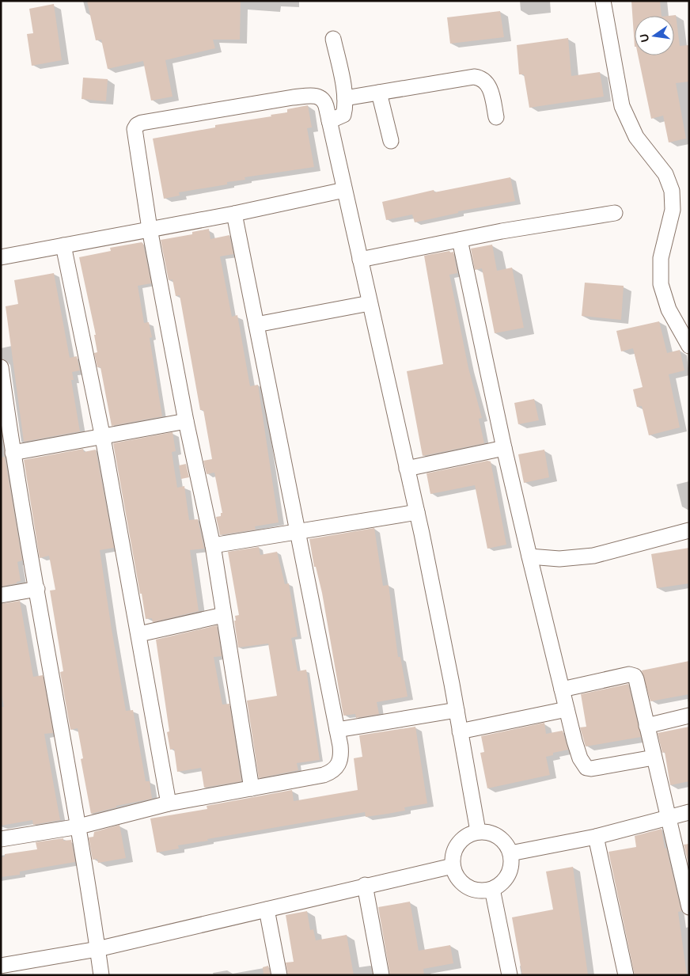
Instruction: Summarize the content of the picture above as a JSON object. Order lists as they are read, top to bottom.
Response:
{
  "north": "left"
}
